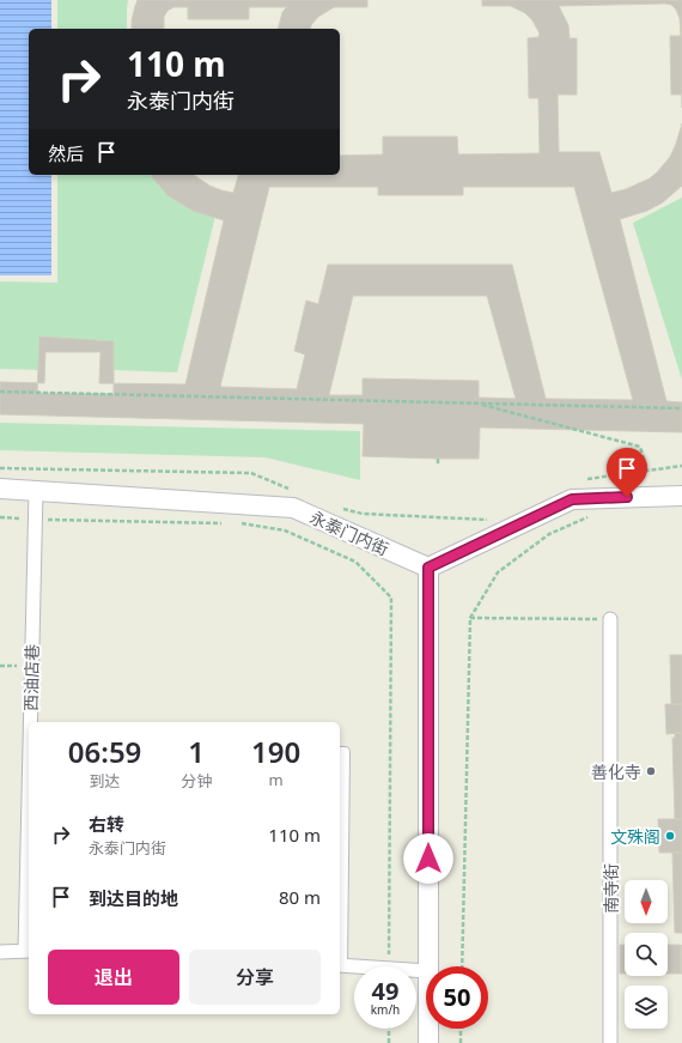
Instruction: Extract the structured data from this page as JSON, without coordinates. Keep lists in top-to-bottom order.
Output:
{
  "streets": {
    "main road": ["永泰门内街"],
    "street": ["西油店巷", "南寺街"]
  },
  "crossings": [
    ["永泰门内街", "西油店巷"]
  ],
  "places": ["善化寺", "文殊阁"],
  "north": "bottom",
  "page": {
    "turn": ["110 m", "永泰门内街"],
    "then": "然后",
    "eta": [
      "06:59",
      "到达",
      "1",
      "分钟",
      "190",
      "m"
    ],
    "list": [
      {
        "name": "右转",
        "note": "永泰门内街",
        "value": "110 m"
      },
      {
        "name": "到达目的地",
        "value": "80 m"
      }
    ],
    "buttons": ["退出", "分享"],
    "speed": "49 km/h",
    "limit": "50"
  }
}
